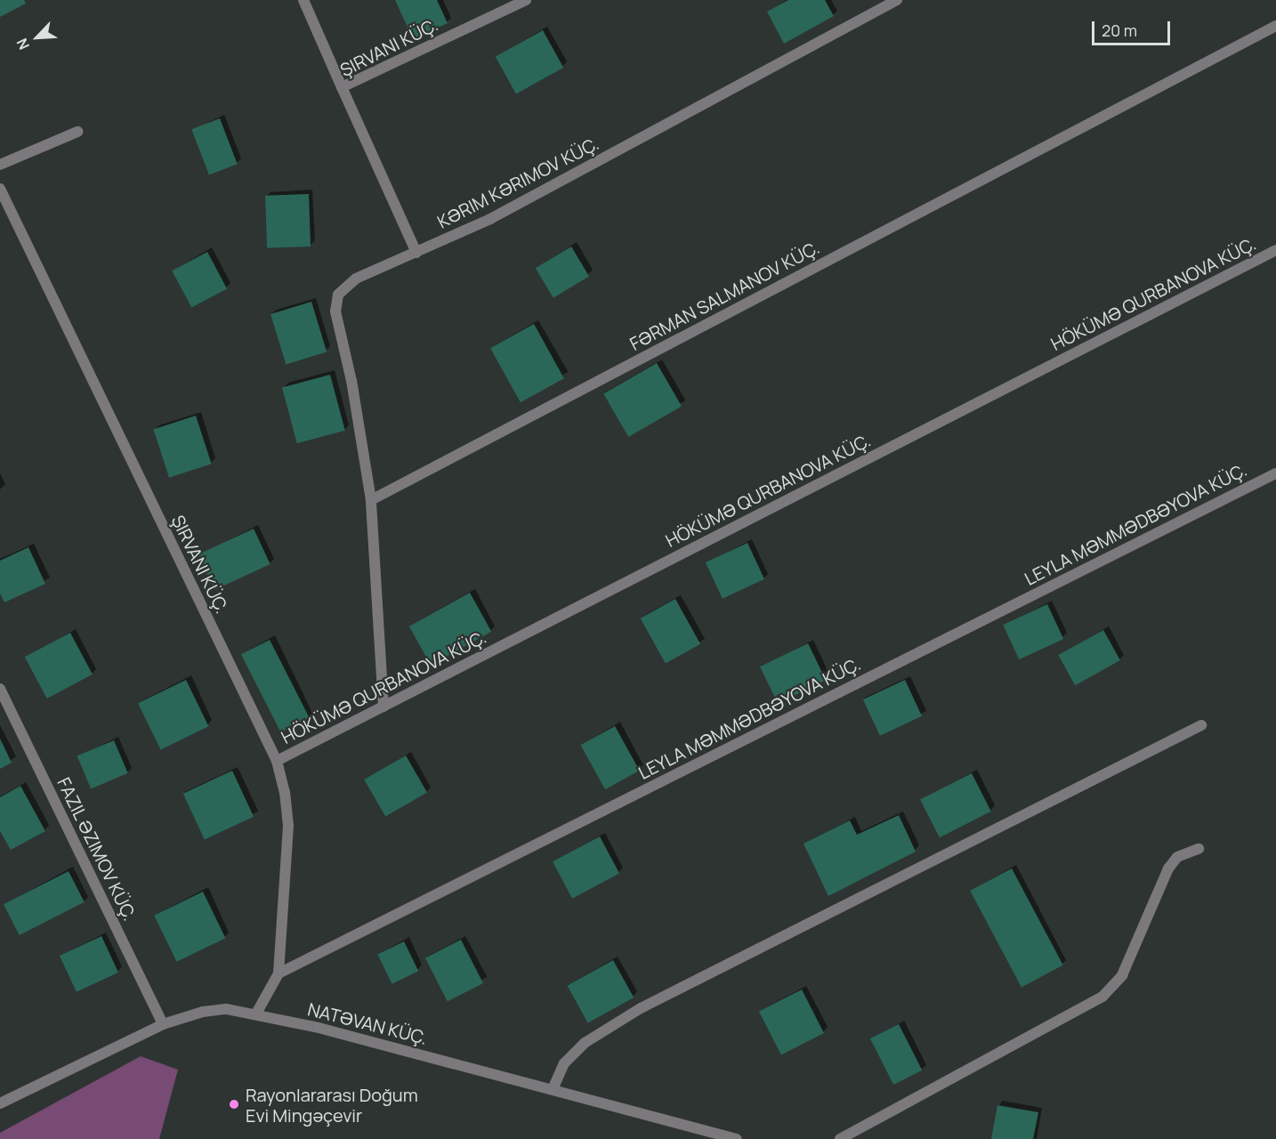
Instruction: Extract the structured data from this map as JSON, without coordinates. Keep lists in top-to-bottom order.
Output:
{
  "streets": {
    "street": [
      "ŞIRVANI KÜÇ.",
      "KƏRIM KƏRIMOV KÜÇ.",
      "HÖKÜMƏ QURBANOVA KÜÇ.",
      "FƏRMAN SALMANOV KÜÇ.",
      "LEYLA MƏMMƏDBƏYOVA KÜÇ.",
      "FAZIL ƏZIMOV KÜÇ.",
      "NATƏVAN KÜÇ."
    ]
  },
  "crossings": [
    ["ŞIRVANI KÜÇ.", "KƏRIM KƏRIMOV KÜÇ."],
    ["ŞIRVANI KÜÇ.", "HÖKÜMƏ QURBANOVA KÜÇ."],
    ["ŞIRVANI KÜÇ.", "LEYLA MƏMMƏDBƏYOVA KÜÇ."],
    ["KƏRIM KƏRIMOV KÜÇ.", "FƏRMAN SALMANOV KÜÇ."],
    ["FAZIL ƏZIMOV KÜÇ.", "NATƏVAN KÜÇ."]
  ],
  "places": ["Rayonlararası Doğum Evi Mingəçevir"],
  "scale_bar": "20 m",
  "north": "bottom left"
}
